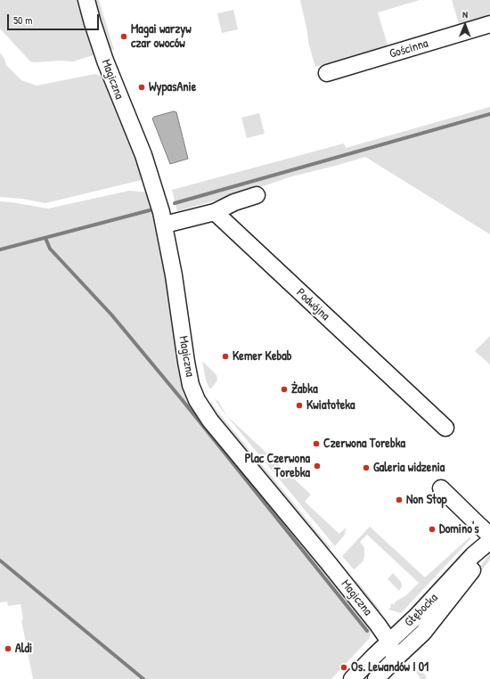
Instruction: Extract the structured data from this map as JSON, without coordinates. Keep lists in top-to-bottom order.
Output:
{
  "streets": {
    "street": [
      "Gościnna",
      "Magiczna",
      "Podwójna",
      "Głębocka"
    ]
  },
  "crossings": [
    ["Magiczna", "Głębocka"]
  ],
  "places": [
    "Magai warzyw czar owoców",
    "WypasAnie",
    "Kemer Kebab",
    "Żabka",
    "Kwiatoteka",
    "Czerwona Torebka",
    "Plac Czerwona Torebka",
    "Galeria widzenia",
    "Non Stop",
    "Domino's",
    "Aldi",
    "Os. Lewandów I 01"
  ],
  "scale_bar": "50 m",
  "north": "top"
}
